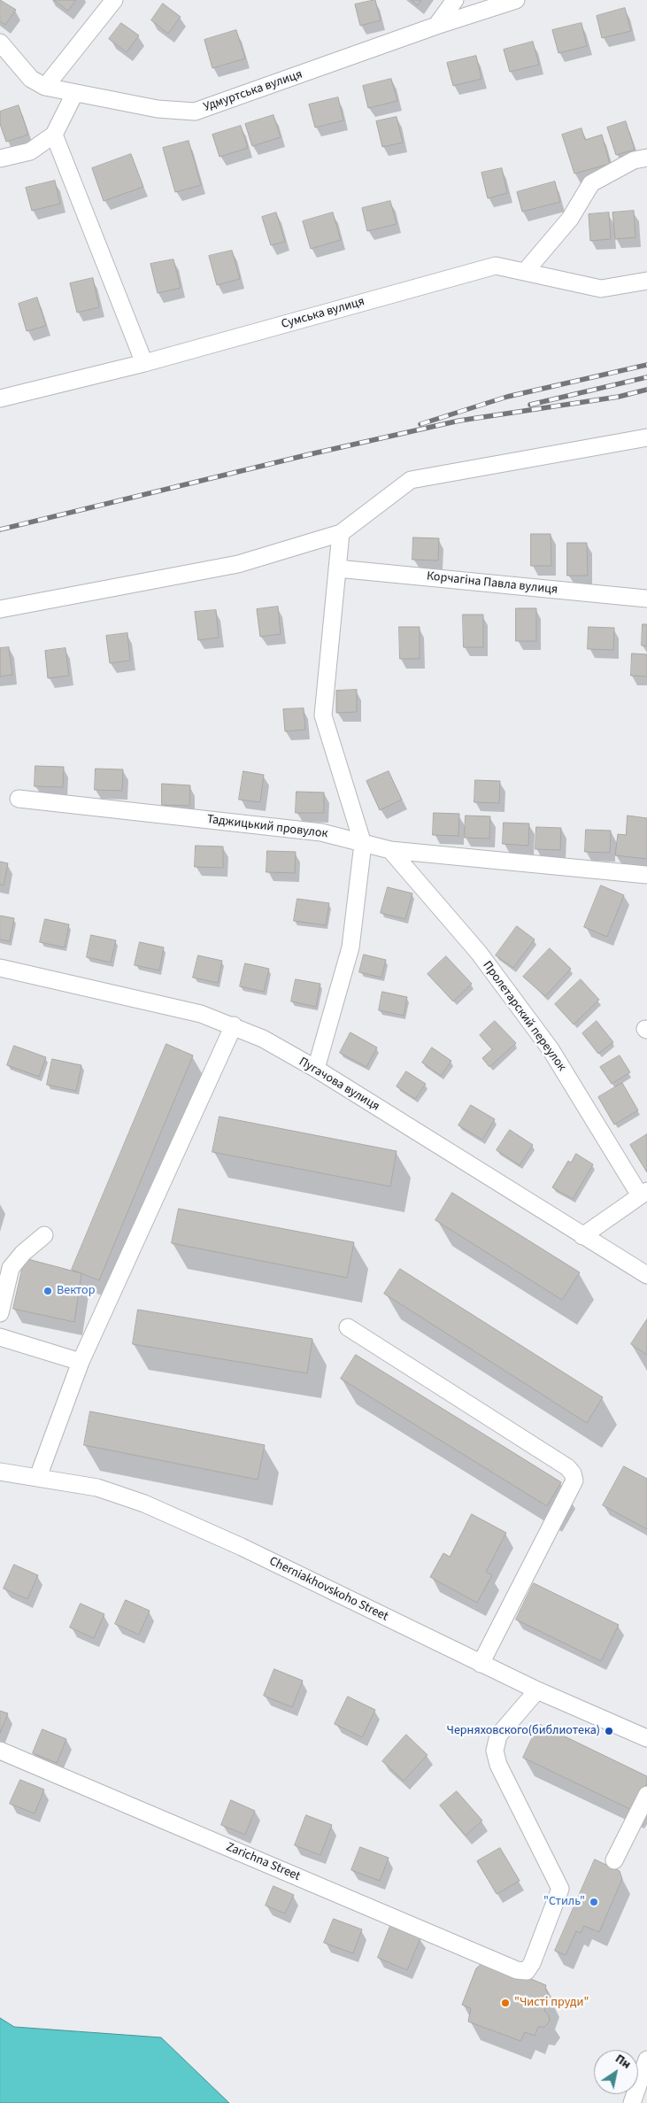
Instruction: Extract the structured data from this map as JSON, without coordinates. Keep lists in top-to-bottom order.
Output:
{
  "streets": {
    "street": [
      "Удмуртська вулиця",
      "Сумська вулиця",
      "Корчагіна Павла вулиця",
      "Таджицький провулок",
      "Пролетарский переулок",
      "Пугачова вулиця",
      "Cherniakhovskoho Street",
      "Zarichna Street"
    ]
  },
  "crossings": [
    ["Таджицький провулок", "Пролетарский переулок"],
    ["Cherniakhovskoho Street", "Zarichna Street"]
  ],
  "places": [
    "Вектор",
    "Черняховского(библиотека)",
    "\"Стиль\"",
    "\"Чисті пруди\""
  ],
  "north": "top right"
}
